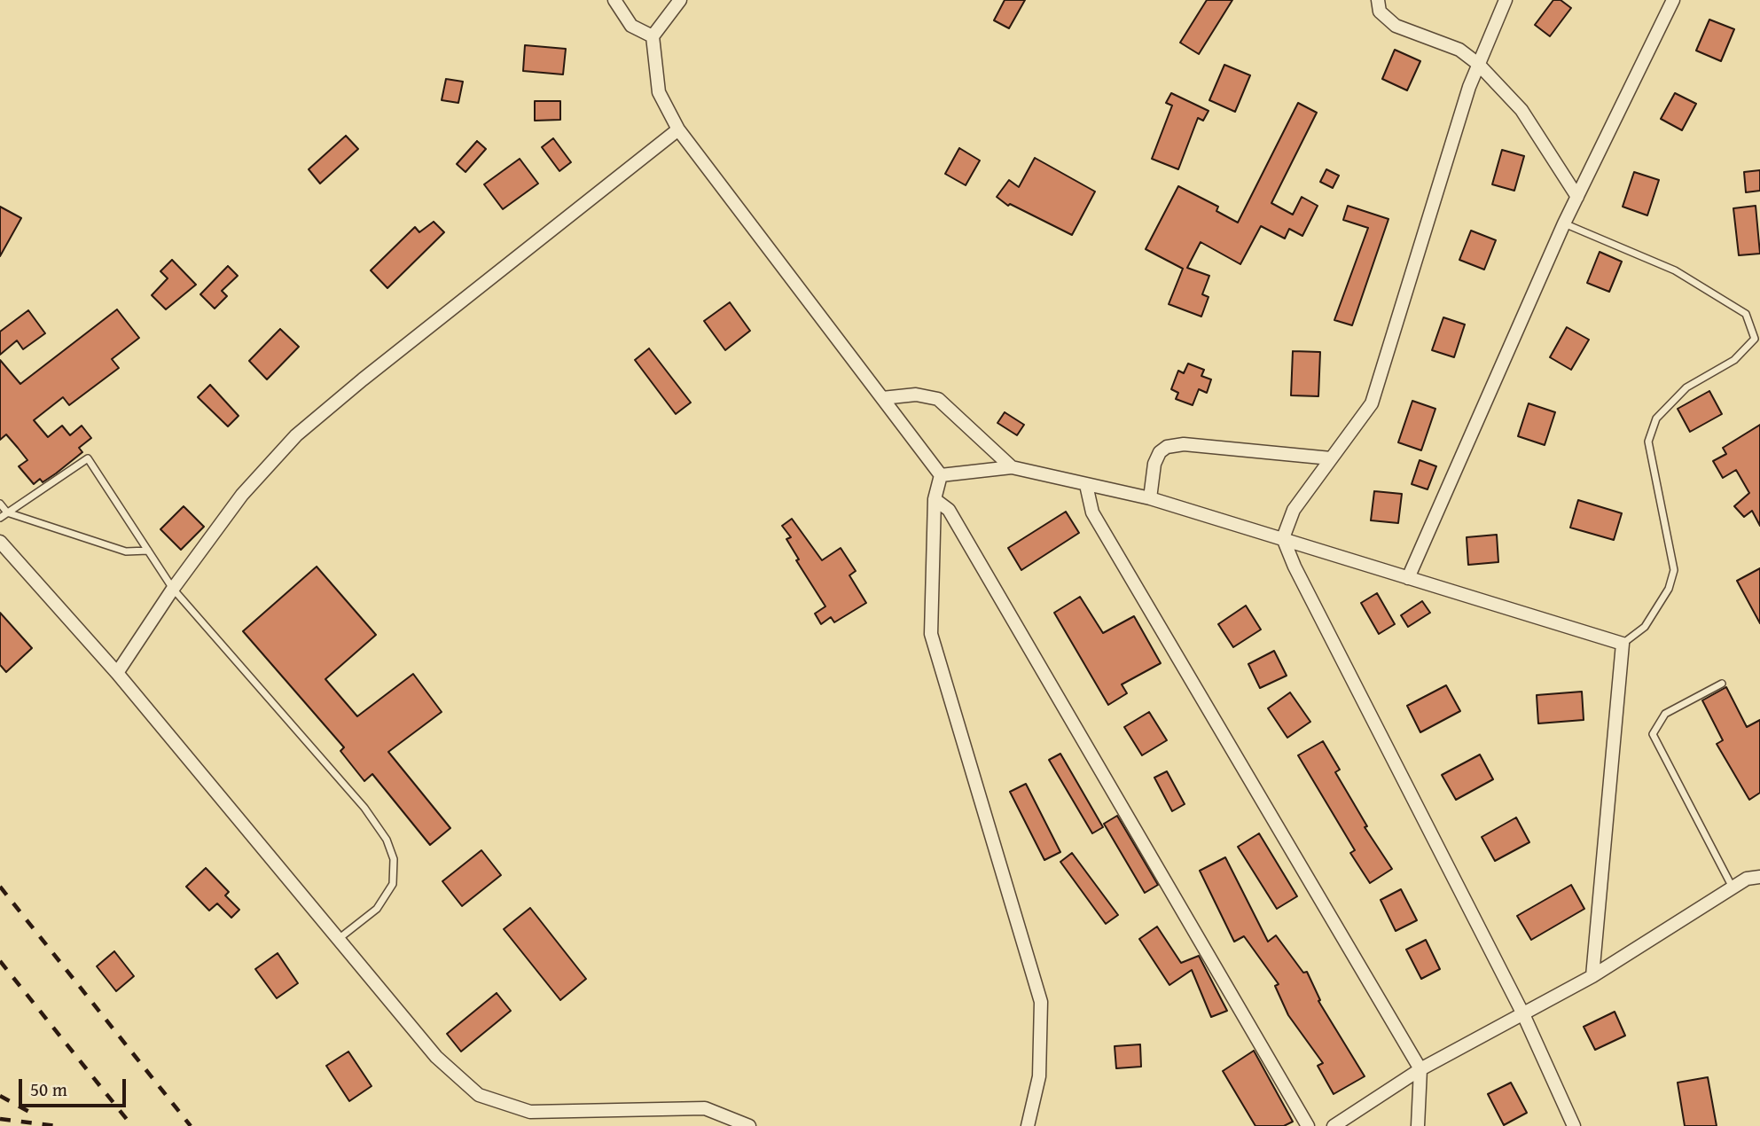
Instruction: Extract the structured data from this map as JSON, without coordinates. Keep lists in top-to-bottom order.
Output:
{
  "scale_bar": "50 m"
}
